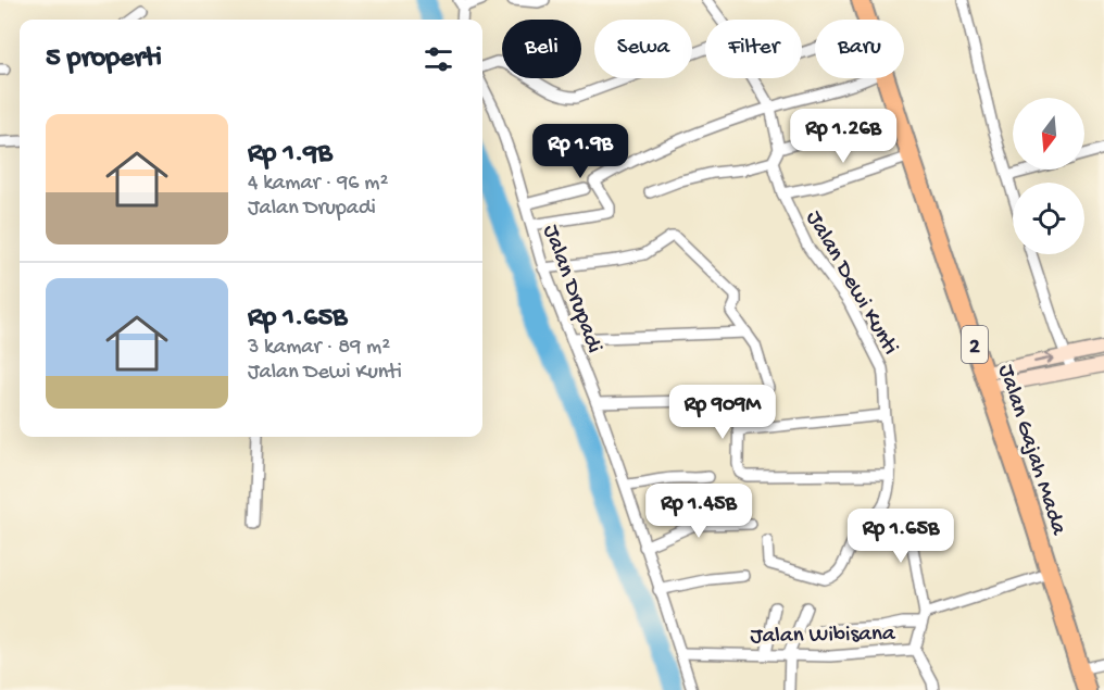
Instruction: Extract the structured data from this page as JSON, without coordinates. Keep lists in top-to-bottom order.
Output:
{
  "streets": {
    "highway": ["2", "Jalan Gajah Mada"],
    "street": ["Jalan Dewi Kunti", "Jalan Drupadi", "Jalan Wibisana"]
  },
  "crossings": [
    ["Jalan Drupadi", "Jalan Wibisana"],
    ["Jalan Gajah Mada", "Jalan Wibisana"]
  ],
  "north": "bottom",
  "page": {
    "chip": [
      "Beli",
      "Sewa",
      "Filter",
      "Baru"
    ],
    "heading": "5 properti",
    "list": [
      {
        "name": "Rp 1.9B",
        "note": "4 kamar · 96 m² · Jalan Drupadi"
      },
      {
        "name": "Rp 1.65B",
        "note": "3 kamar · 89 m² · Jalan Dewi Kunti"
      }
    ],
    "price": [
      "Rp 1.26B",
      "Rp 1.9B",
      "Rp 909M",
      "Rp 1.45B",
      "Rp 1.65B"
    ]
  }
}
